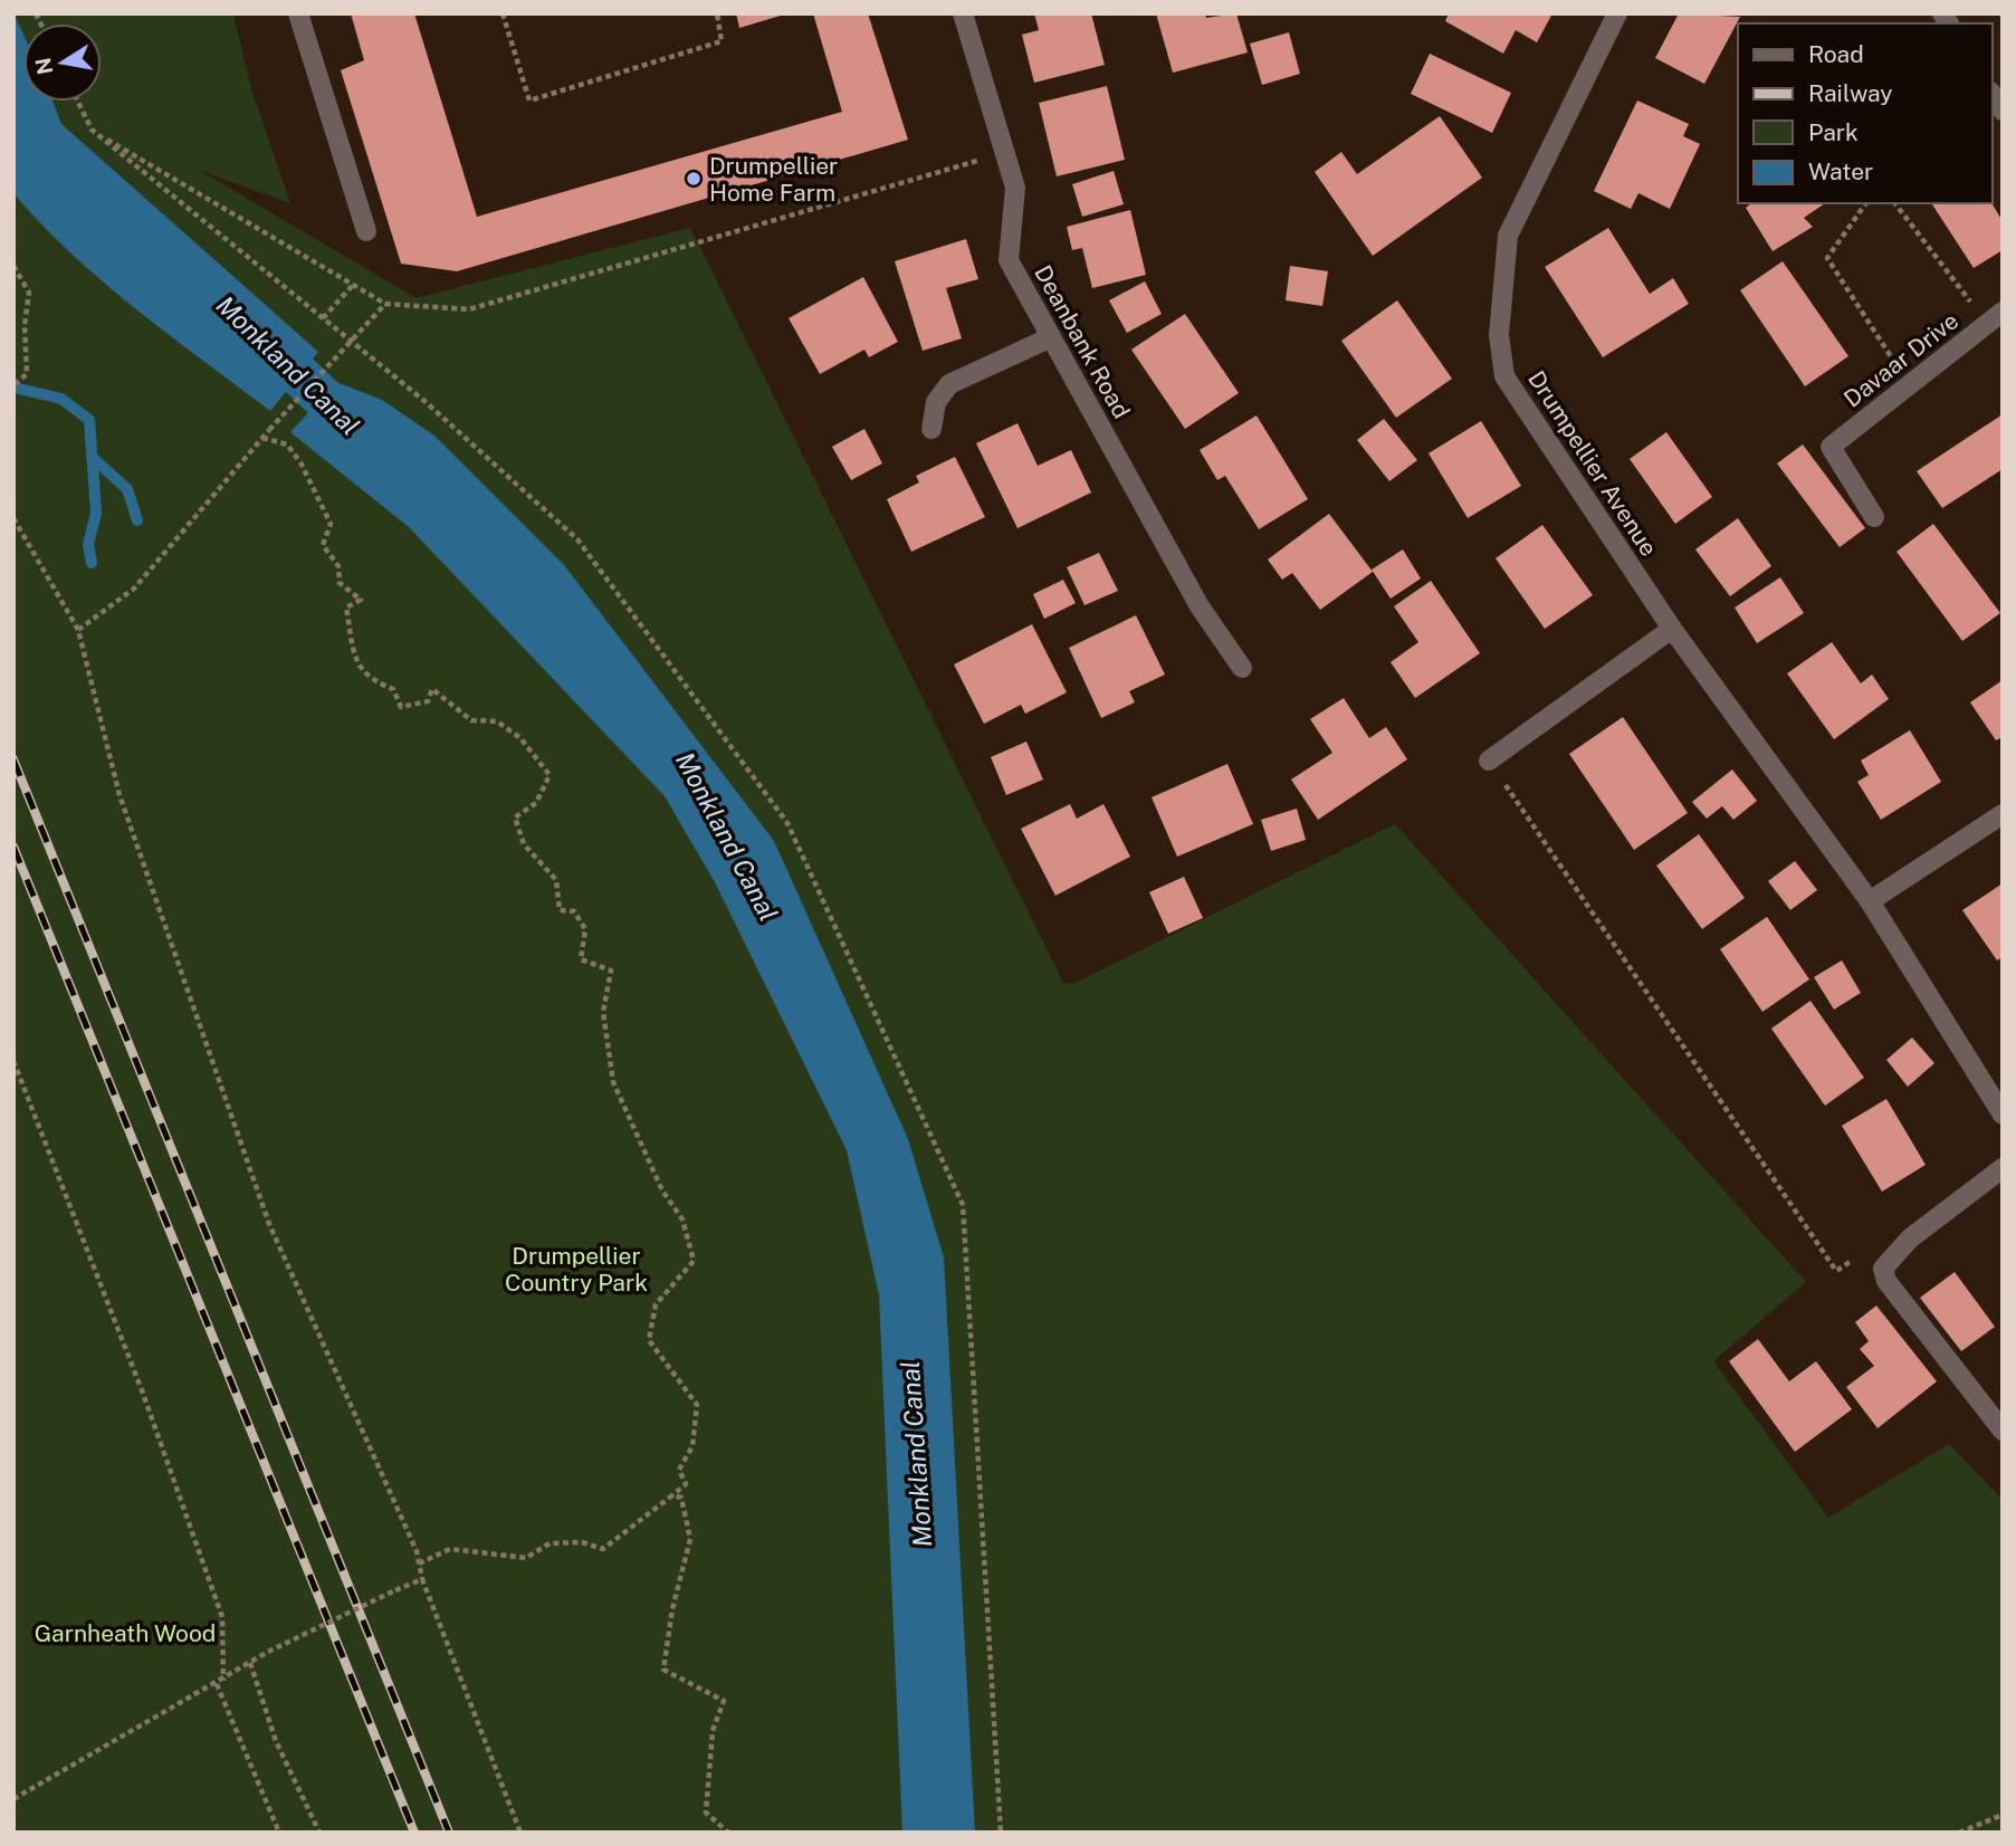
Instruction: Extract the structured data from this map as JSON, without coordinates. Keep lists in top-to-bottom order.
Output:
{
  "streets": {
    "street": ["Deanbank Road", "Davaar Drive", "Drumpellier Avenue"]
  },
  "water": ["Monkland Canal"],
  "parks": ["Drumpellier Country Park", "Garnheath Wood"],
  "places": ["Drumpellier Home Farm"],
  "legend": [
    "Road",
    "Railway",
    "Park",
    "Water"
  ],
  "north": "left"
}
